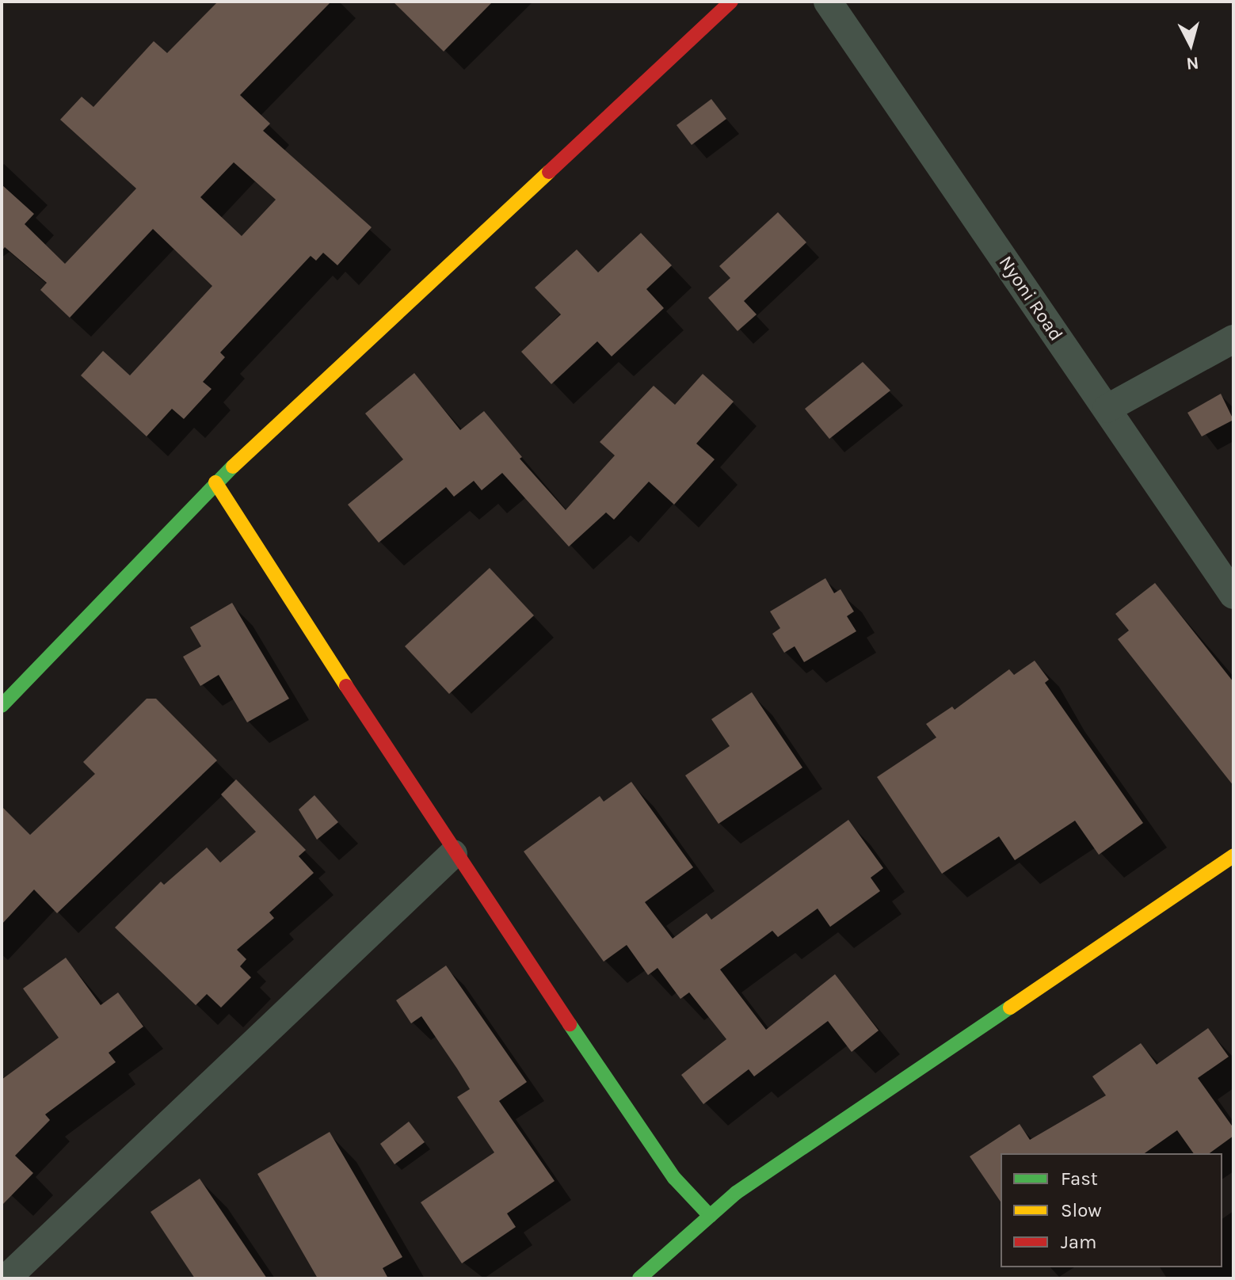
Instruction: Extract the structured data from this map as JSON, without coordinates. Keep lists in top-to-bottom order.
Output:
{
  "streets": {
    "street": ["Nyoni Road"]
  },
  "legend": ["Fast", "Slow", "Jam"],
  "north": "bottom"
}
